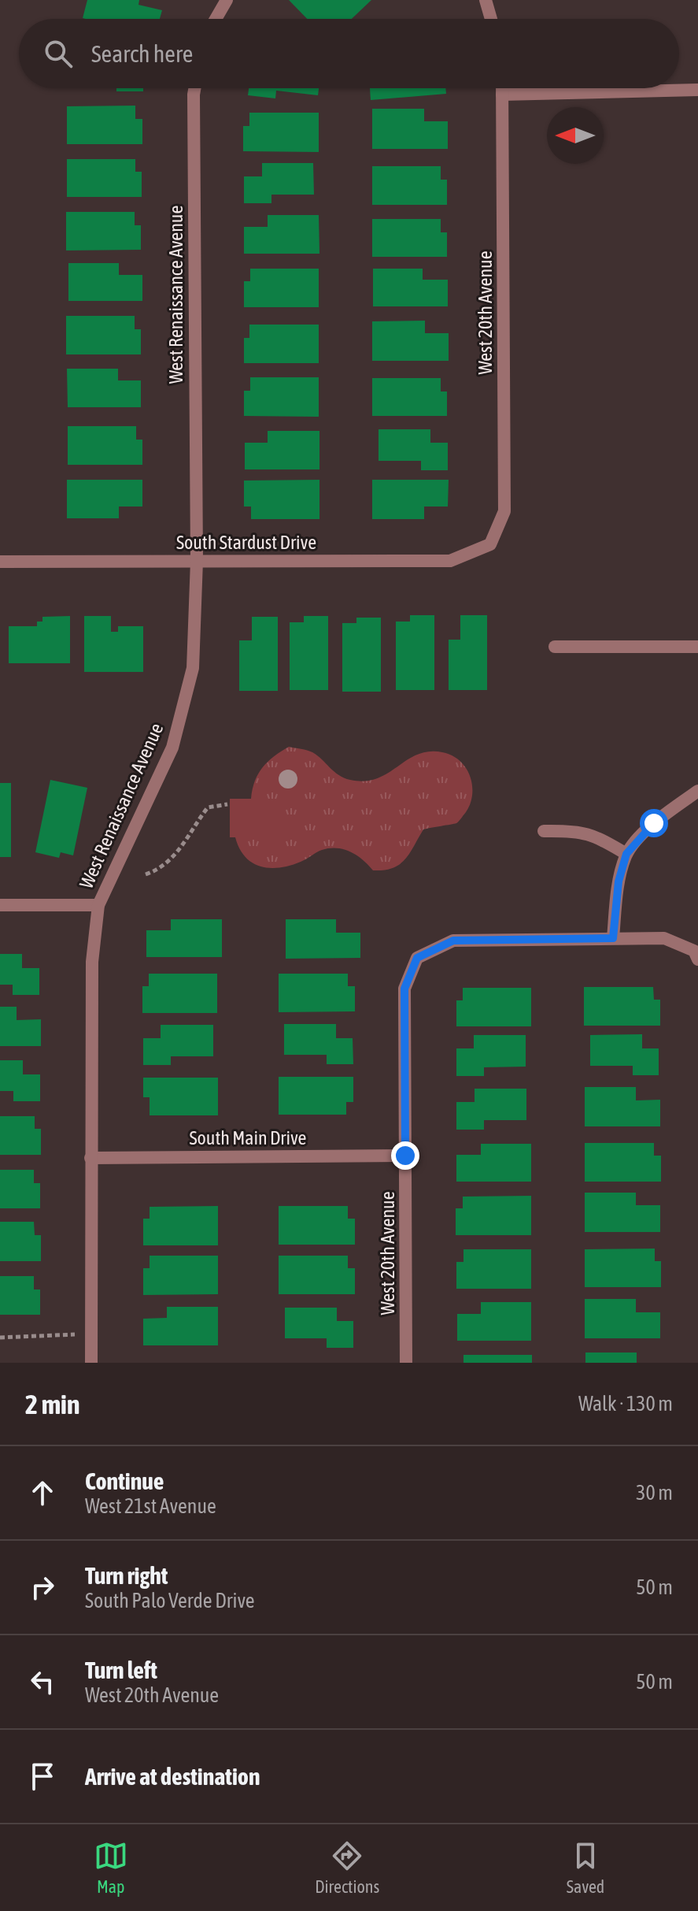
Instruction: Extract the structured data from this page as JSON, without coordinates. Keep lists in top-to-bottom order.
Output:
{
  "streets": {
    "street": [
      "West Renaissance Avenue",
      "West 20th Avenue",
      "South Stardust Drive",
      "South Main Drive"
    ]
  },
  "crossings": [
    ["West Renaissance Avenue", "South Stardust Drive"],
    ["West Renaissance Avenue", "South Main Drive"],
    ["West 20th Avenue", "South Stardust Drive"],
    ["West 20th Avenue", "South Main Drive"]
  ],
  "north": "left",
  "page": {
    "search": "Search here",
    "heading": ["2 min", "Walk · 130 m"],
    "list": [
      ["Continue", "West 21st Avenue", "30 m"],
      ["Turn right", "South Palo Verde Drive", "50 m"],
      ["Turn left", "West 20th Avenue", "50 m"],
      "Arrive at destination"
    ],
    "nav": ["Map", "Directions", "Saved"]
  }
}
